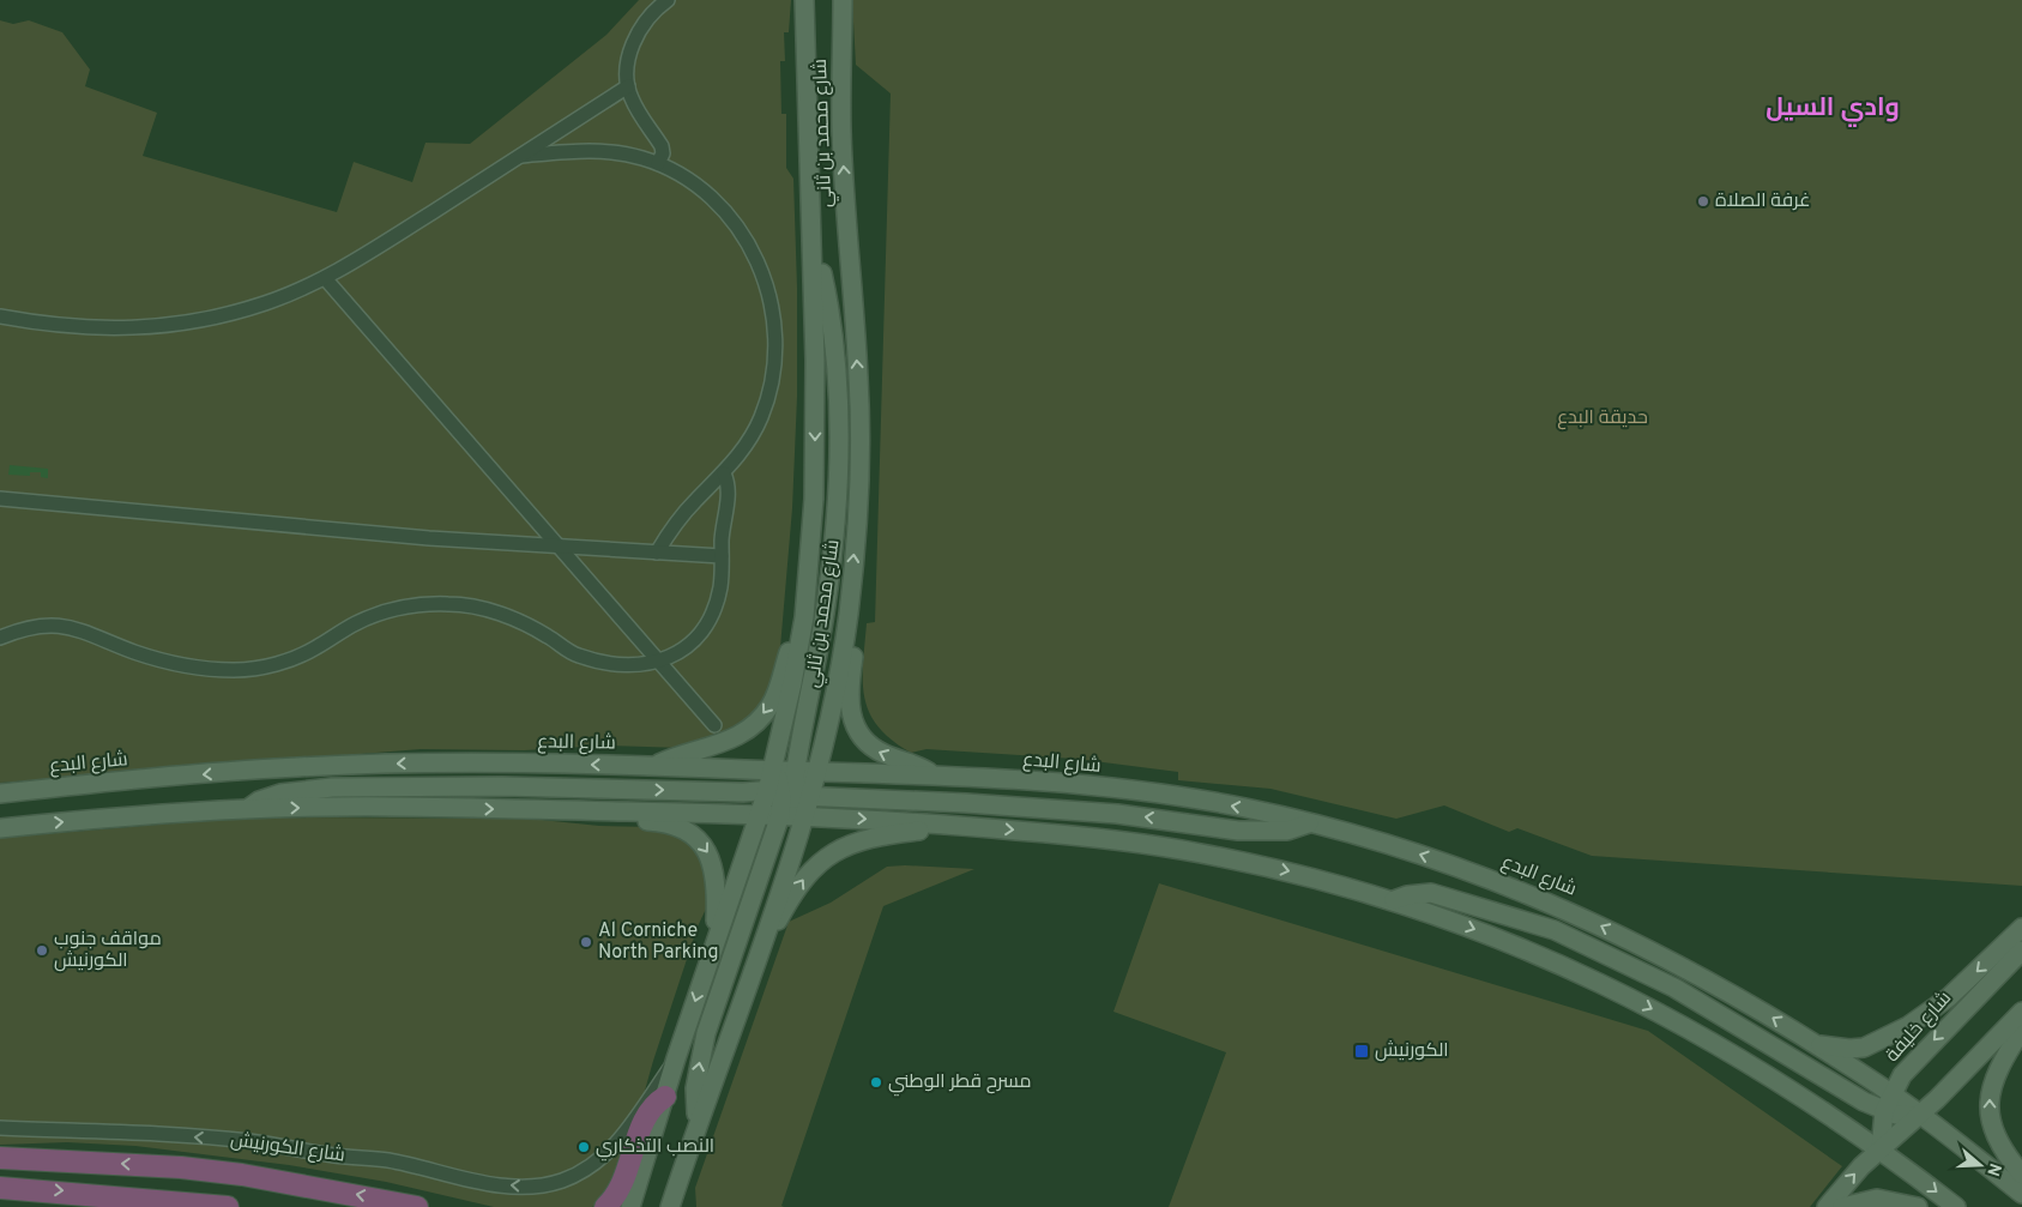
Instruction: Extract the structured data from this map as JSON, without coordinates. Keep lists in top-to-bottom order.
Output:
{
  "streets": {
    "highway": ["شارع الكورنيش"],
    "main road": ["شارع محمد بن ثاني", "شارع البدع", "شارع خليفة"]
  },
  "crossings": [
    ["شارع محمد بن ثاني", "شارع البدع"],
    ["شارع البدع", "شارع خليفة"]
  ],
  "one_way": ["شارع الكورنيش"],
  "districts": ["وادي السيل"],
  "parks": ["حديقة البدع"],
  "places": {
    "other": [
      "غرفة الصلاة",
      "Al Corniche North Parking",
      "مواقف جنوب الكورنيش",
      "مسرح قطر الوطني",
      "النصب التذكاري"
    ],
    "transit": ["الكورنيش"]
  },
  "north": "right"
}
